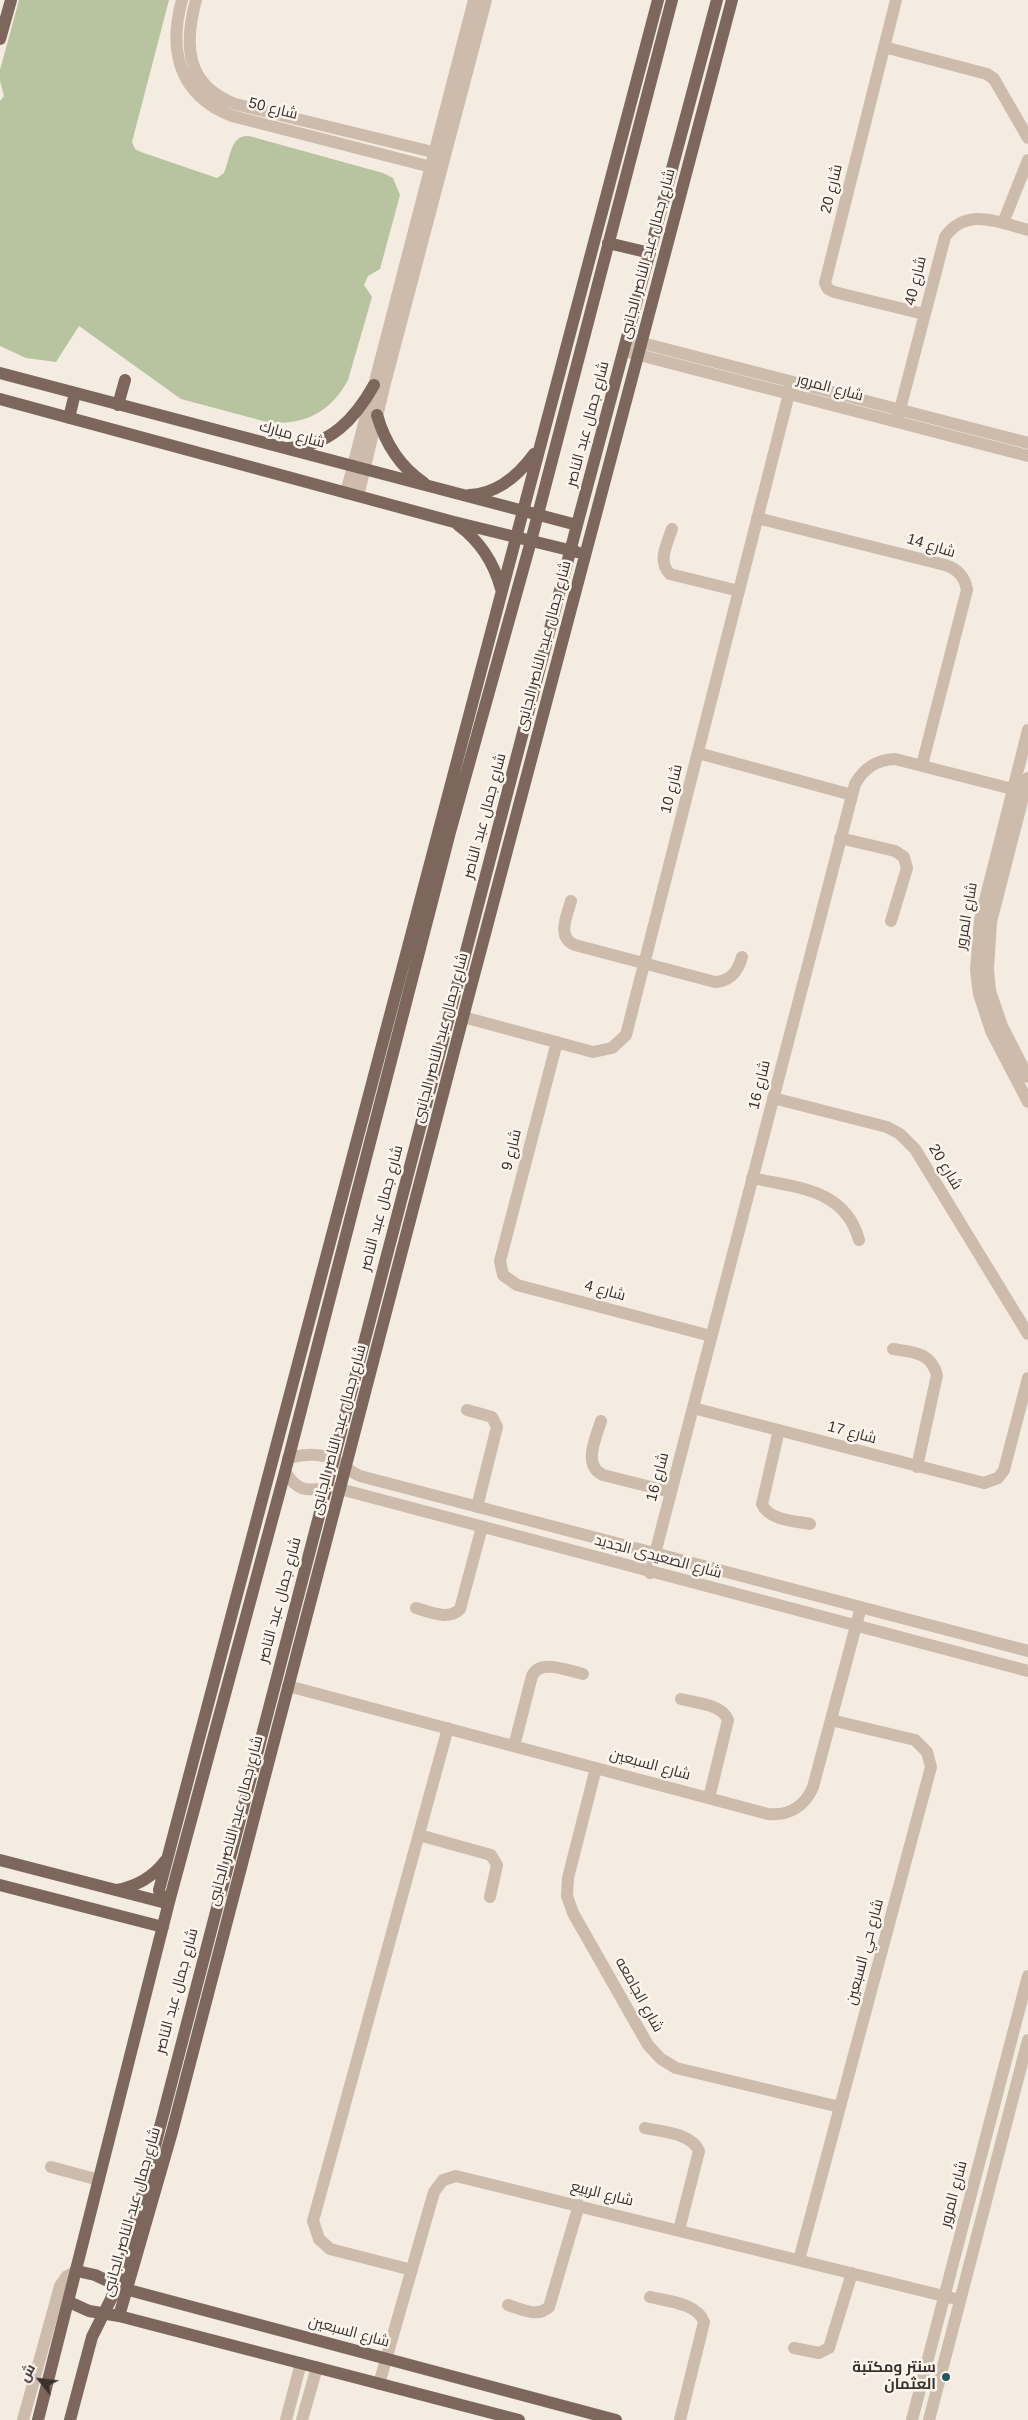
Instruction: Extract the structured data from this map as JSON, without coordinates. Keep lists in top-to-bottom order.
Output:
{
  "streets": {
    "main road": [
      "شارع جمال عبد الناصر الجانبى",
      "شارع جمال عبد الناصر",
      "شارع مبارك",
      "شارع السبعين"
    ],
    "street": [
      "شارع 50",
      "شارع 20",
      "شارع 40",
      "شارع المرور",
      "شارع 14",
      "شارع 10",
      "شارع 16",
      "شارع 9",
      "شارع 4",
      "شارع 17",
      "شارع الصعيدى الجديد",
      "شارع حي السبعين",
      "شارع الجامعه",
      "شارع الربيع"
    ]
  },
  "crossings": [
    ["شارع 20", "شارع 40"],
    ["شارع 20", "شارع 16"],
    ["شارع جمال عبد الناصر الجانبى", "شارع المرور"],
    ["شارع جمال عبد الناصر الجانبى", "شارع جمال عبد الناصر"],
    ["شارع جمال عبد الناصر الجانبى", "شارع 10"],
    ["شارع جمال عبد الناصر الجانبى", "شارع الصعيدى الجديد"],
    ["شارع جمال عبد الناصر الجانبى", "شارع السبعين"],
    ["شارع 40", "شارع المرور"],
    ["شارع المرور", "شارع جمال عبد الناصر"],
    ["شارع المرور", "شارع 10"],
    ["شارع المرور", "شارع 16"],
    ["شارع المرور", "شارع الربيع"],
    ["شارع جمال عبد الناصر", "شارع مبارك"],
    ["شارع جمال عبد الناصر", "شارع الصعيدى الجديد"],
    ["شارع جمال عبد الناصر", "شارع السبعين"],
    ["شارع 14", "شارع 10"],
    ["شارع 14", "شارع 16"],
    ["شارع 10", "شارع 9"],
    ["شارع 16", "شارع 4"],
    ["شارع 16", "شارع 17"],
    ["شارع 16", "شارع الصعيدى الجديد"],
    ["شارع 9", "شارع 4"],
    ["شارع الصعيدى الجديد", "شارع السبعين"],
    ["شارع السبعين", "شارع حي السبعين"],
    ["شارع السبعين", "شارع الجامعه"],
    ["شارع السبعين", "شارع الربيع"],
    ["شارع حي السبعين", "شارع الجامعه"],
    ["شارع حي السبعين", "شارع الربيع"]
  ],
  "places": ["سنتر ومكتبة العثمان"],
  "north": "top left"
}
